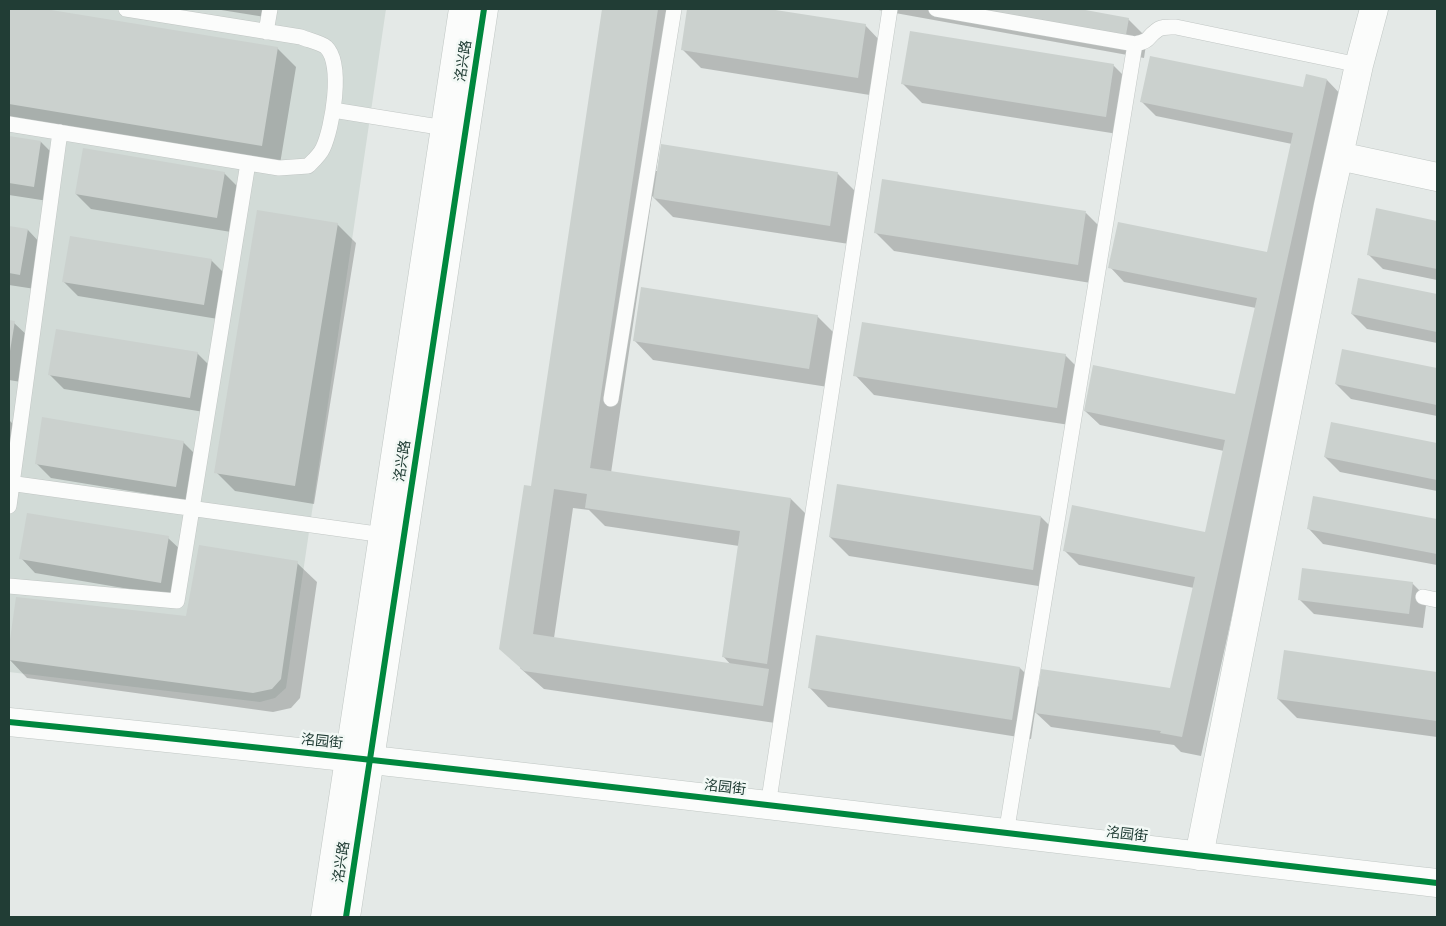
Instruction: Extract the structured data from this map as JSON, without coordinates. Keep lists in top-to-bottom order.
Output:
{
  "streets": {
    "street": ["洺兴路", "洺园街"]
  },
  "crossings": [
    ["洺兴路", "洺园街"]
  ]
}
